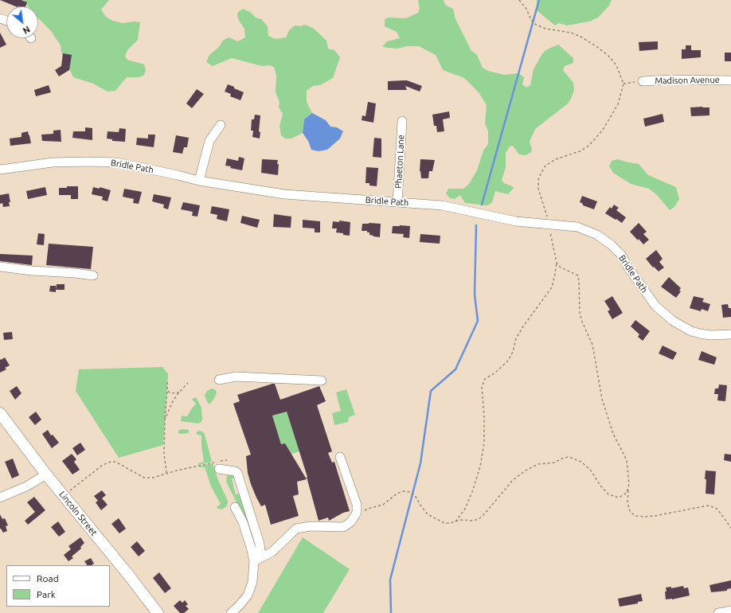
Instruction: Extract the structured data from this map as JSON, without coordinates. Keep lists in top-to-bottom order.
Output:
{
  "streets": {
    "main road": ["Lincoln Street"],
    "street": ["Madison Avenue", "Phaeton Lane", "Bridle Path"]
  },
  "crossings": [
    ["Phaeton Lane", "Bridle Path"]
  ],
  "legend": ["Road", "Park"],
  "north": "bottom right"
}
